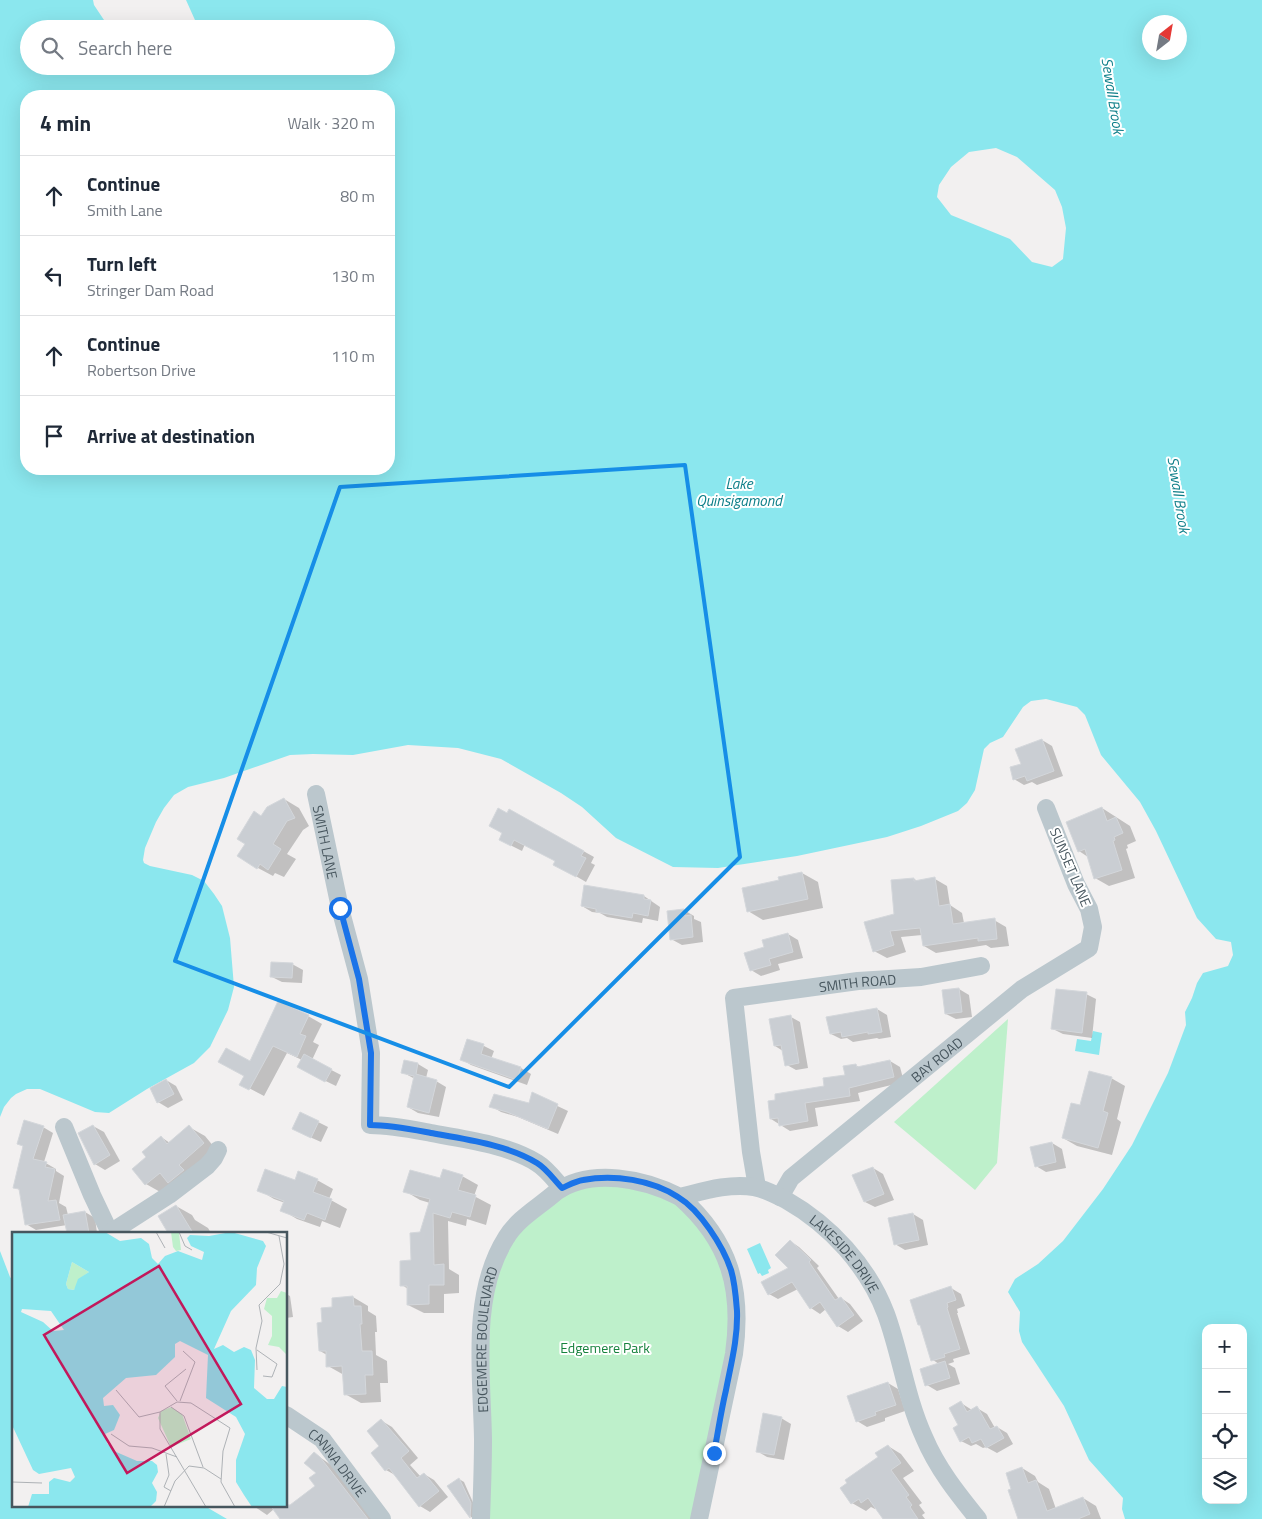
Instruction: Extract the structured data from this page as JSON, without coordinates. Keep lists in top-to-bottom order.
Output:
{
  "streets": {
    "street": [
      "SMITH LANE",
      "SUNSET LANE",
      "SMITH ROAD",
      "BAY ROAD",
      "LAKESIDE DRIVE",
      "EDGEMERE BOULEVARD",
      "CANNA DRIVE"
    ]
  },
  "crossings": [
    ["SMITH LANE", "EDGEMERE BOULEVARD"],
    ["SUNSET LANE", "BAY ROAD"],
    ["SMITH ROAD", "LAKESIDE DRIVE"],
    ["BAY ROAD", "LAKESIDE DRIVE"]
  ],
  "water": ["Sewall Brook", "Lake Quinsigamond"],
  "parks": ["Edgemere Park"],
  "north": "top right",
  "page": {
    "search": "Search here",
    "heading": ["4 min", "Walk · 320 m"],
    "list": [
      ["Continue", "Smith Lane", "80 m"],
      ["Turn left", "Stringer Dam Road", "130 m"],
      ["Continue", "Robertson Drive", "110 m"],
      "Arrive at destination"
    ],
    "map_buttons": ["+", "−"]
  }
}
